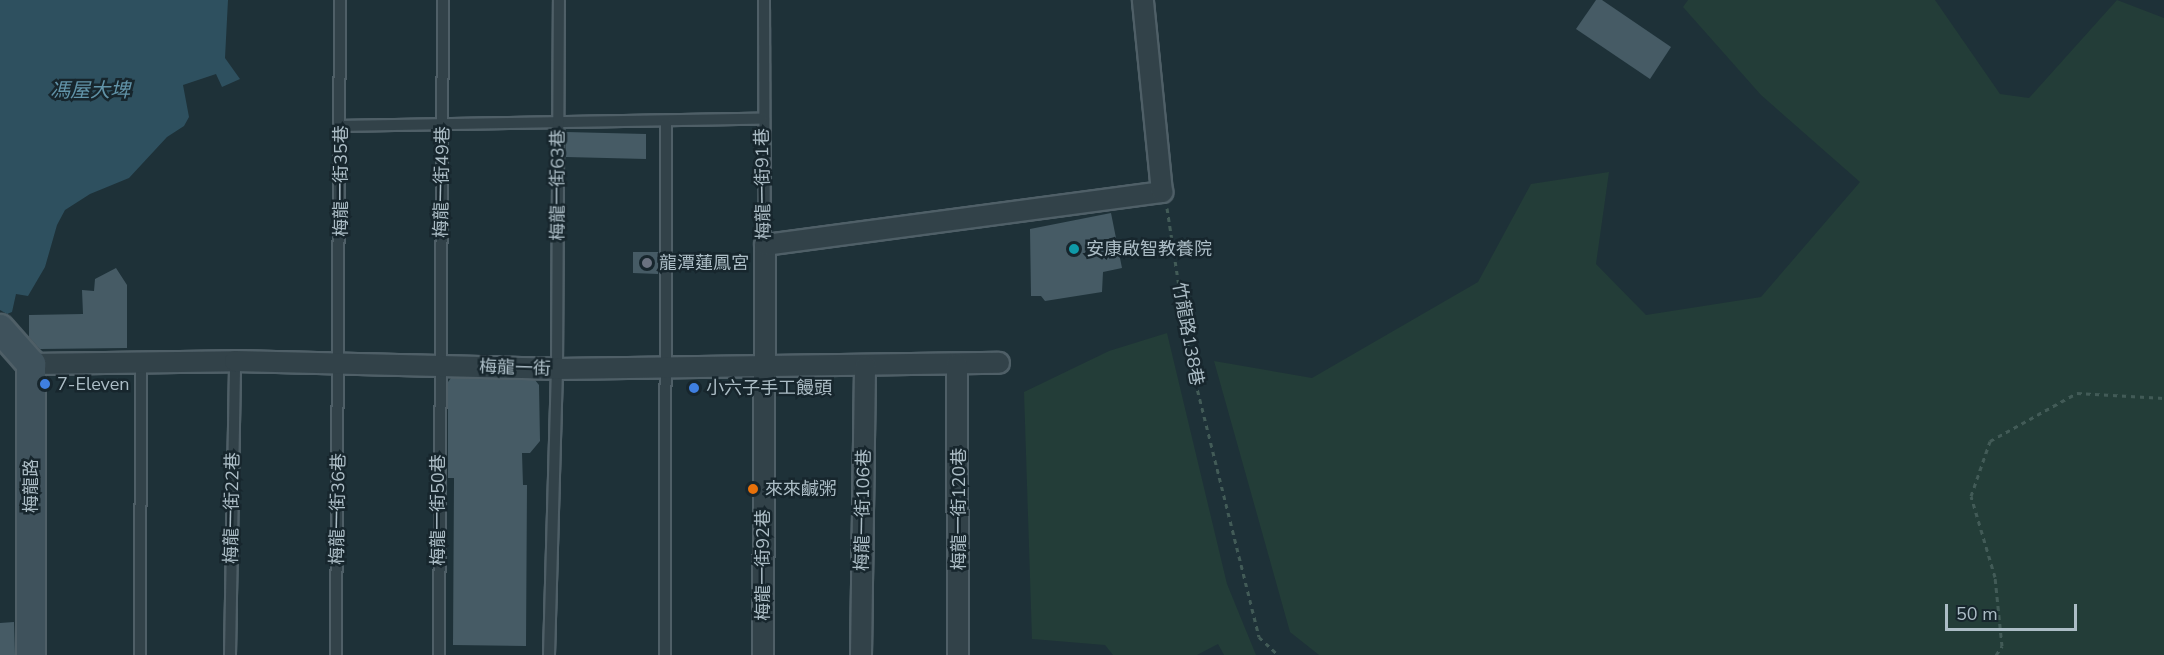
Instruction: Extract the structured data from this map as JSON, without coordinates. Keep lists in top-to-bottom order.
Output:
{
  "streets": {
    "street": [
      "梅龍一街91巷",
      "梅龍一街",
      "梅龍路",
      "梅龍一街120巷",
      "梅龍一街106巷",
      "梅龍一街92巷"
    ],
    "lane": [
      "梅龍一街35巷",
      "梅龍一街49巷",
      "梅龍一街63巷",
      "梅龍一街22巷",
      "梅龍一街36巷",
      "梅龍一街50巷"
    ],
    "path": ["竹龍路138巷"]
  },
  "crossings": [
    ["梅龍一街35巷", "梅龍一街"],
    ["梅龍一街35巷", "梅龍一街36巷"],
    ["梅龍一街49巷", "梅龍一街"],
    ["梅龍一街49巷", "梅龍一街50巷"],
    ["梅龍一街91巷", "梅龍一街"],
    ["梅龍一街91巷", "梅龍一街92巷"],
    ["梅龍一街63巷", "梅龍一街"],
    ["梅龍一街", "梅龍路"],
    ["梅龍一街", "梅龍一街22巷"],
    ["梅龍一街", "梅龍一街36巷"],
    ["梅龍一街", "梅龍一街120巷"],
    ["梅龍一街", "梅龍一街50巷"],
    ["梅龍一街", "梅龍一街106巷"],
    ["梅龍一街", "梅龍一街92巷"]
  ],
  "water": ["馮屋大埤"],
  "places": [
    "安康啟智教養院",
    "龍潭蓮鳳宮",
    "7-Eleven",
    "小六子手工饅頭",
    "來來鹹粥"
  ],
  "scale_bar": "50 m"
}
